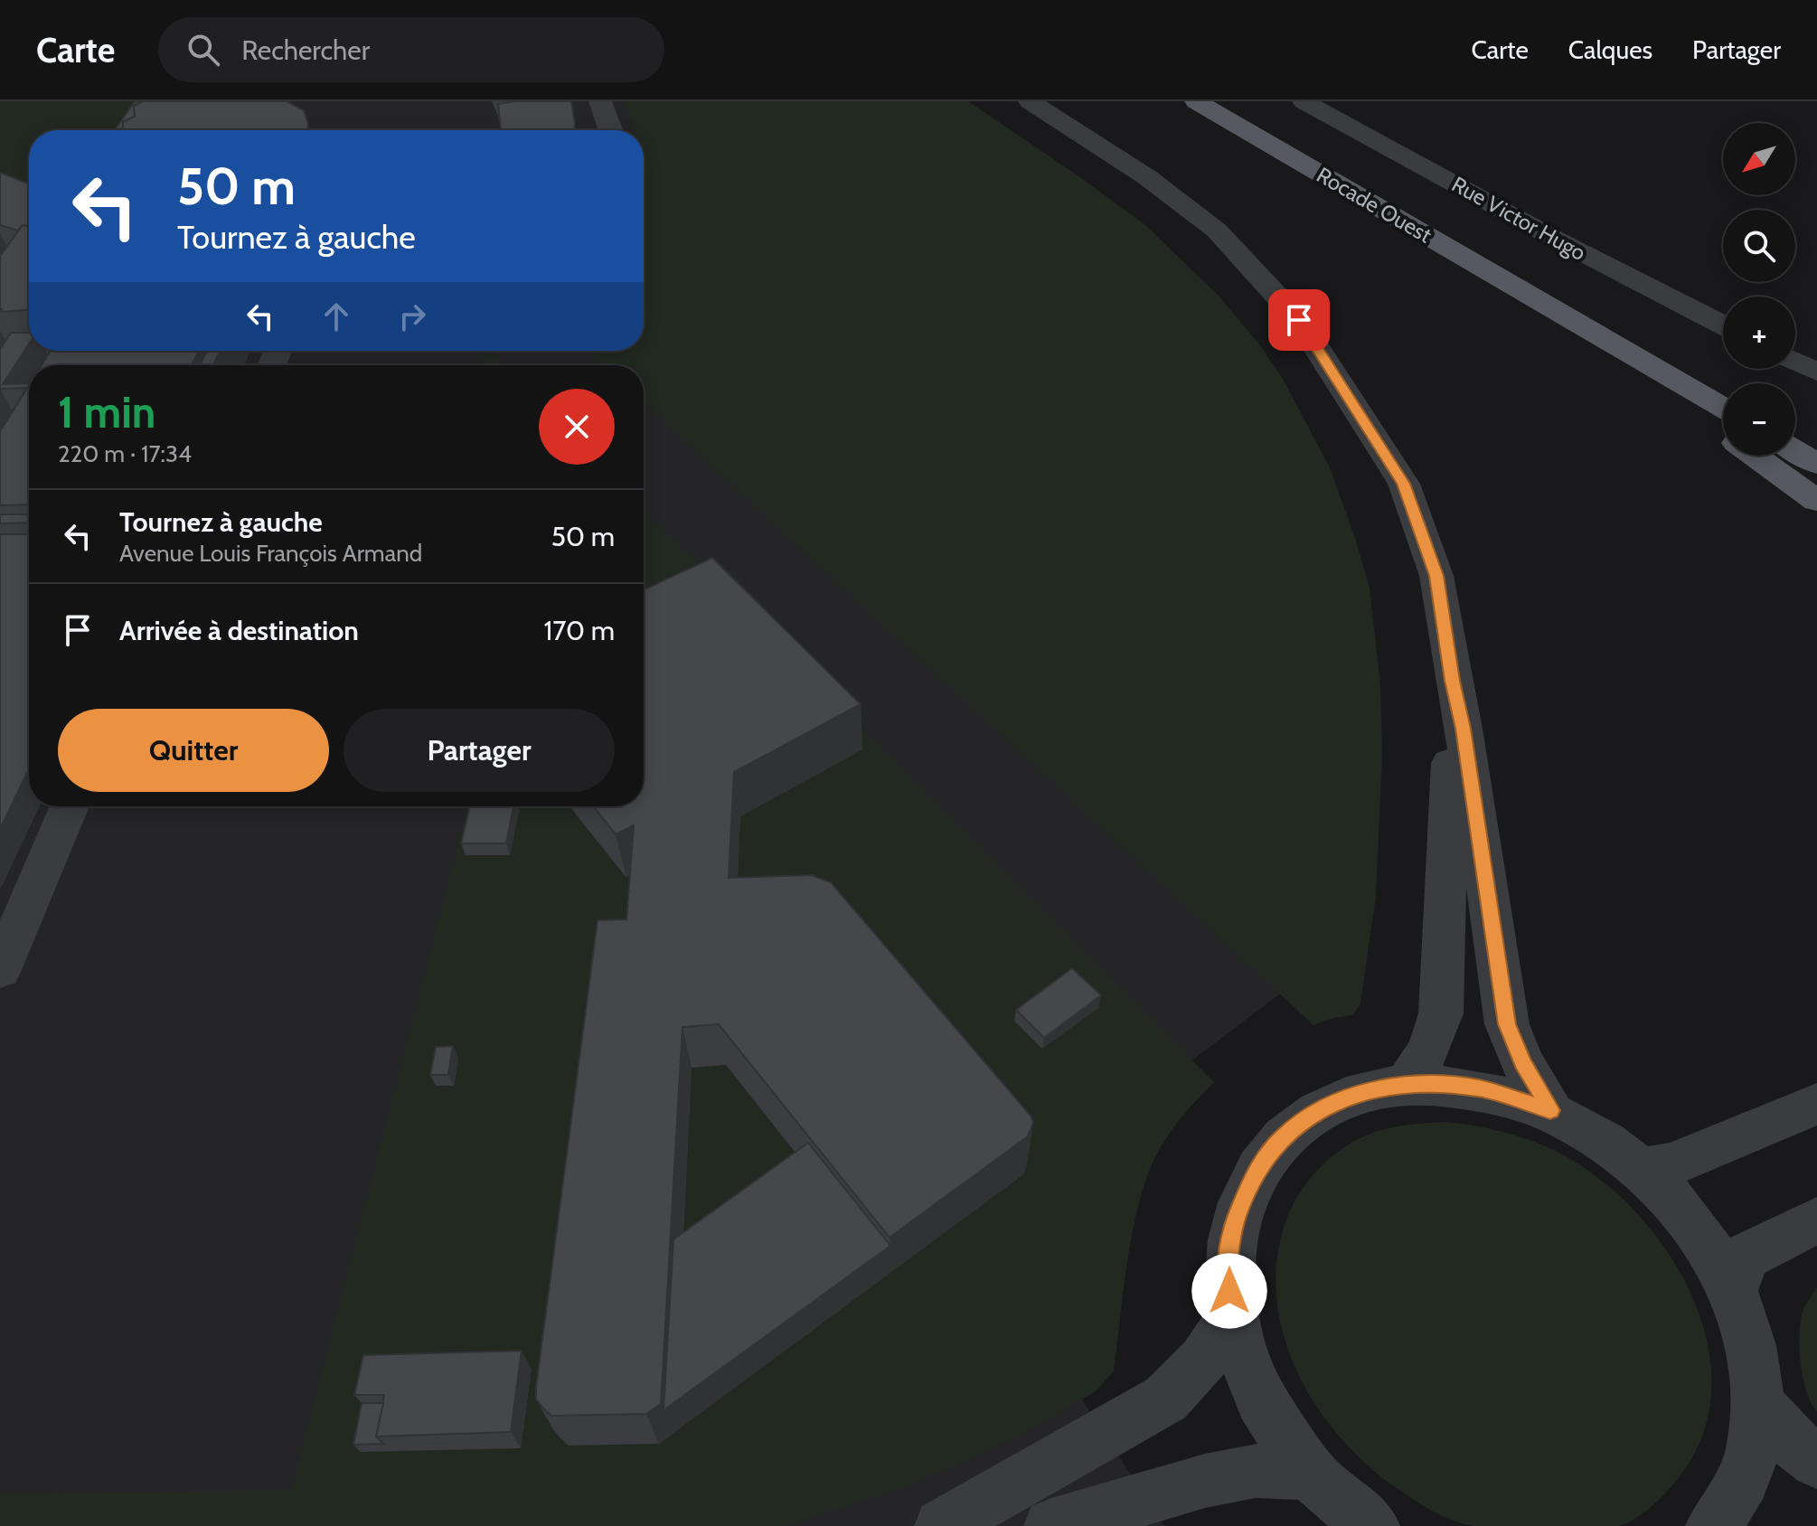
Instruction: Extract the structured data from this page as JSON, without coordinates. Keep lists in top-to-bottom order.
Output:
{
  "streets": {
    "main road": ["Rocade Ouest"],
    "street": ["Rue Victor Hugo"]
  },
  "north": "bottom left",
  "page": {
    "header": "Carte",
    "search": "Rechercher",
    "nav": ["Carte", "Calques", "Partager"],
    "map_buttons": ["+", "−"],
    "turn": ["50 m", "Tournez à gauche"],
    "heading": ["1 min", "220 m · 17:34"],
    "list": [
      {
        "name": "Tournez à gauche",
        "note": "Avenue Louis François Armand",
        "value": "50 m"
      },
      {
        "name": "Arrivée à destination",
        "value": "170 m"
      }
    ],
    "buttons": ["Quitter", "Partager"]
  }
}
